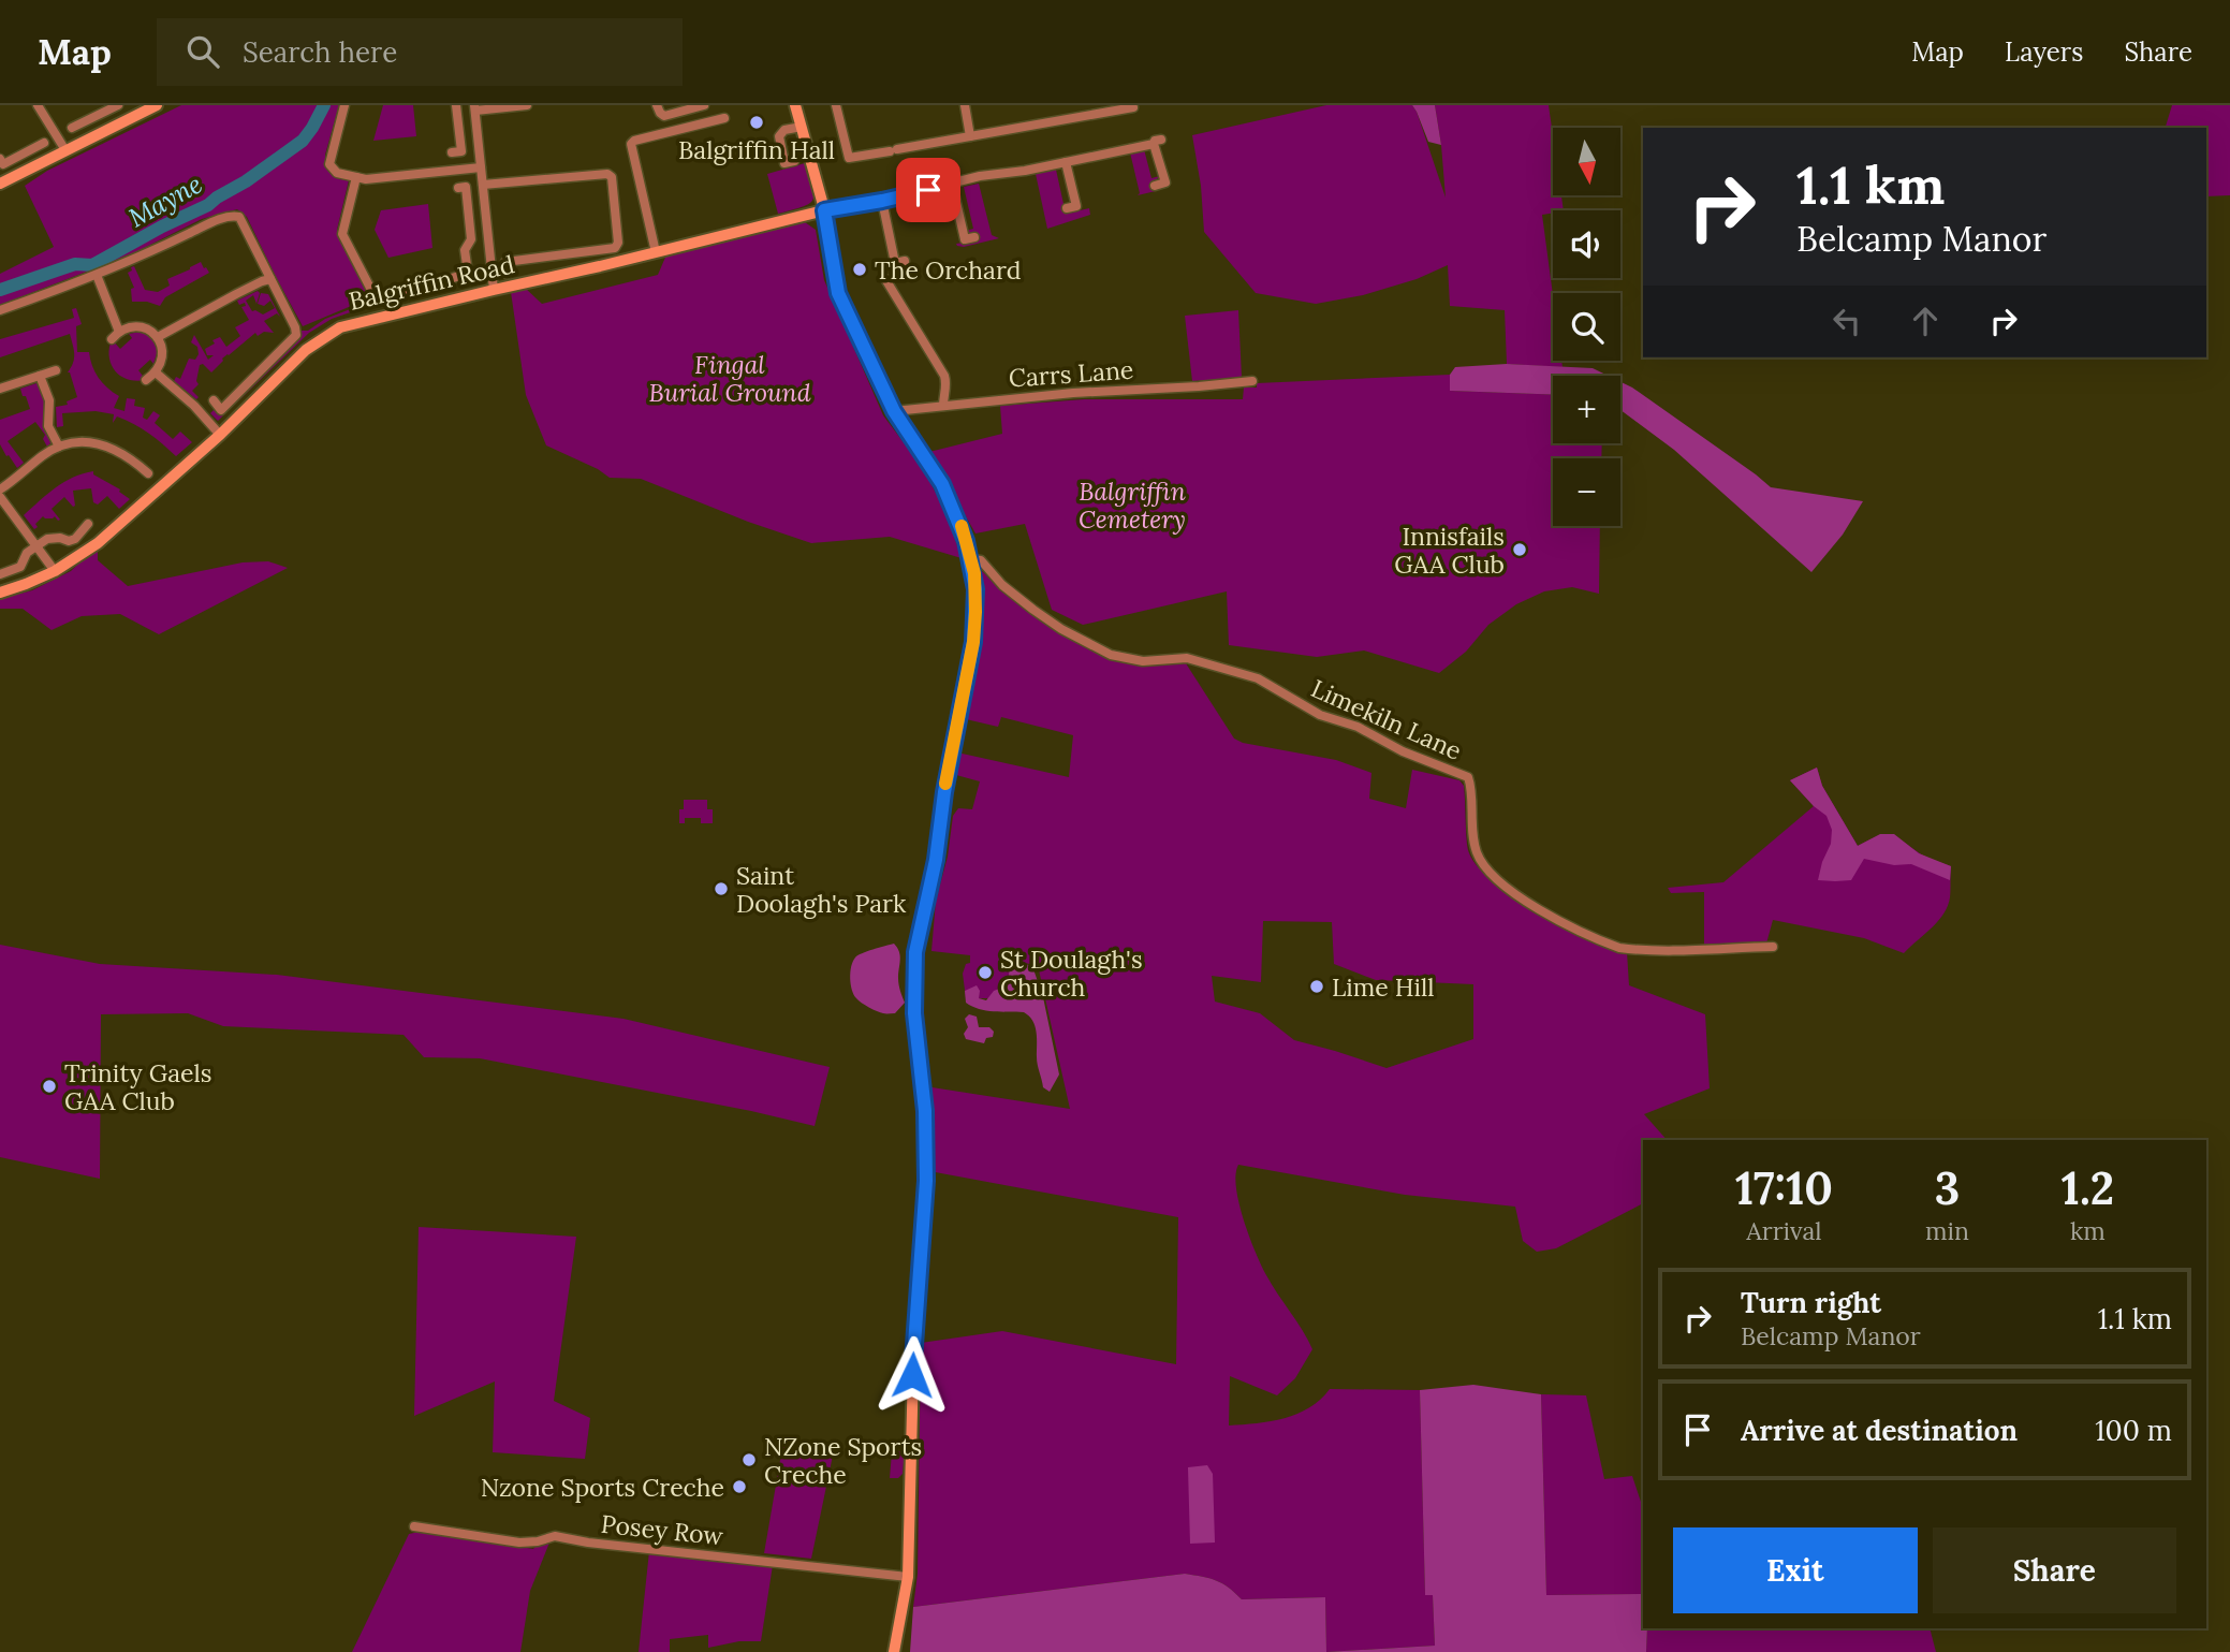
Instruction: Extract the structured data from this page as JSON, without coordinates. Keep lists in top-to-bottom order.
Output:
{
  "streets": {
    "main road": ["Balgriffin Road"],
    "street": ["Carrs Lane", "Limekiln Lane", "Posey Row"]
  },
  "water": ["Mayne"],
  "parks": ["Fingal Burial Ground", "Balgriffin Cemetery"],
  "places": [
    "Balgriffin Hall",
    "The Orchard",
    "Innisfails GAA Club",
    "Saint Doolagh's Park",
    "St Doulagh's Church",
    "Lime Hill",
    "Trinity Gaels GAA Club",
    "NZone Sports Creche",
    "Nzone Sports Creche"
  ],
  "north": "bottom",
  "page": {
    "header": "Map",
    "search": "Search here",
    "nav": ["Map", "Layers", "Share"],
    "map_buttons": ["+", "−"],
    "turn": ["1.1 km", "Belcamp Manor"],
    "eta": [
      "17:10",
      "Arrival",
      "3",
      "min",
      "1.2",
      "km"
    ],
    "list": [
      {
        "name": "Turn right",
        "note": "Belcamp Manor",
        "value": "1.1 km"
      },
      {
        "name": "Arrive at destination",
        "value": "100 m"
      }
    ],
    "buttons": ["Exit", "Share"]
  }
}
